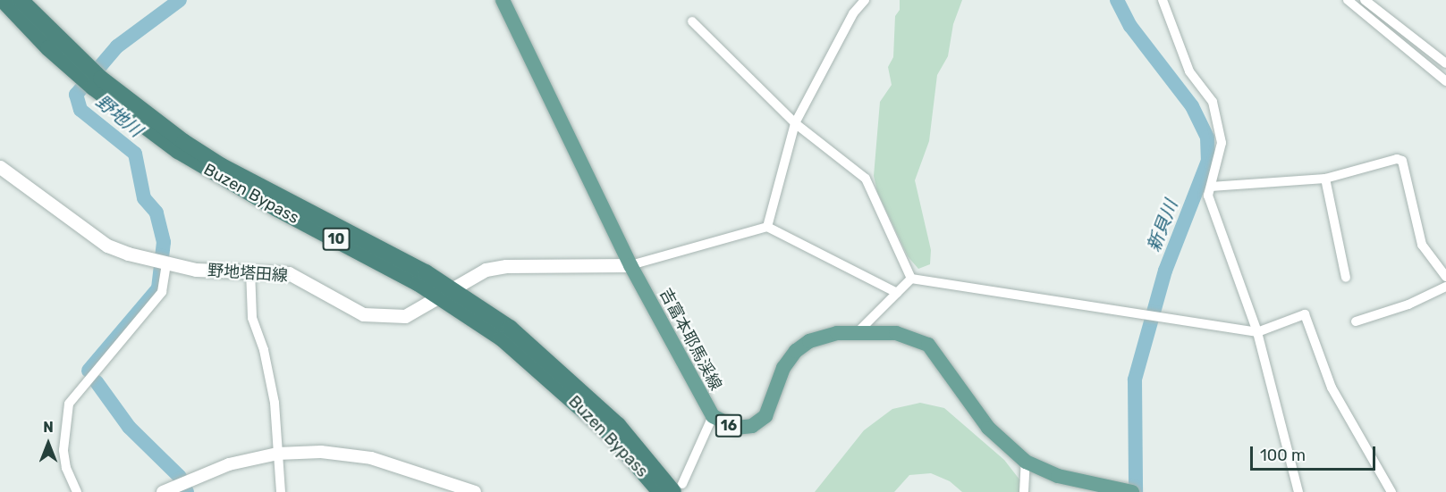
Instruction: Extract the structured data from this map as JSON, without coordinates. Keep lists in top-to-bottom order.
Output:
{
  "streets": {
    "highway": ["Buzen Bypass", "10"],
    "main road": ["野地塔田線", "吉富本耶馬渓線", "16"]
  },
  "crossings": [
    ["Buzen Bypass", "野地塔田線"],
    ["野地塔田線", "吉富本耶馬渓線"]
  ],
  "water": ["野地川", "新貝川"],
  "scale_bar": "100 m",
  "north": "top"
}
